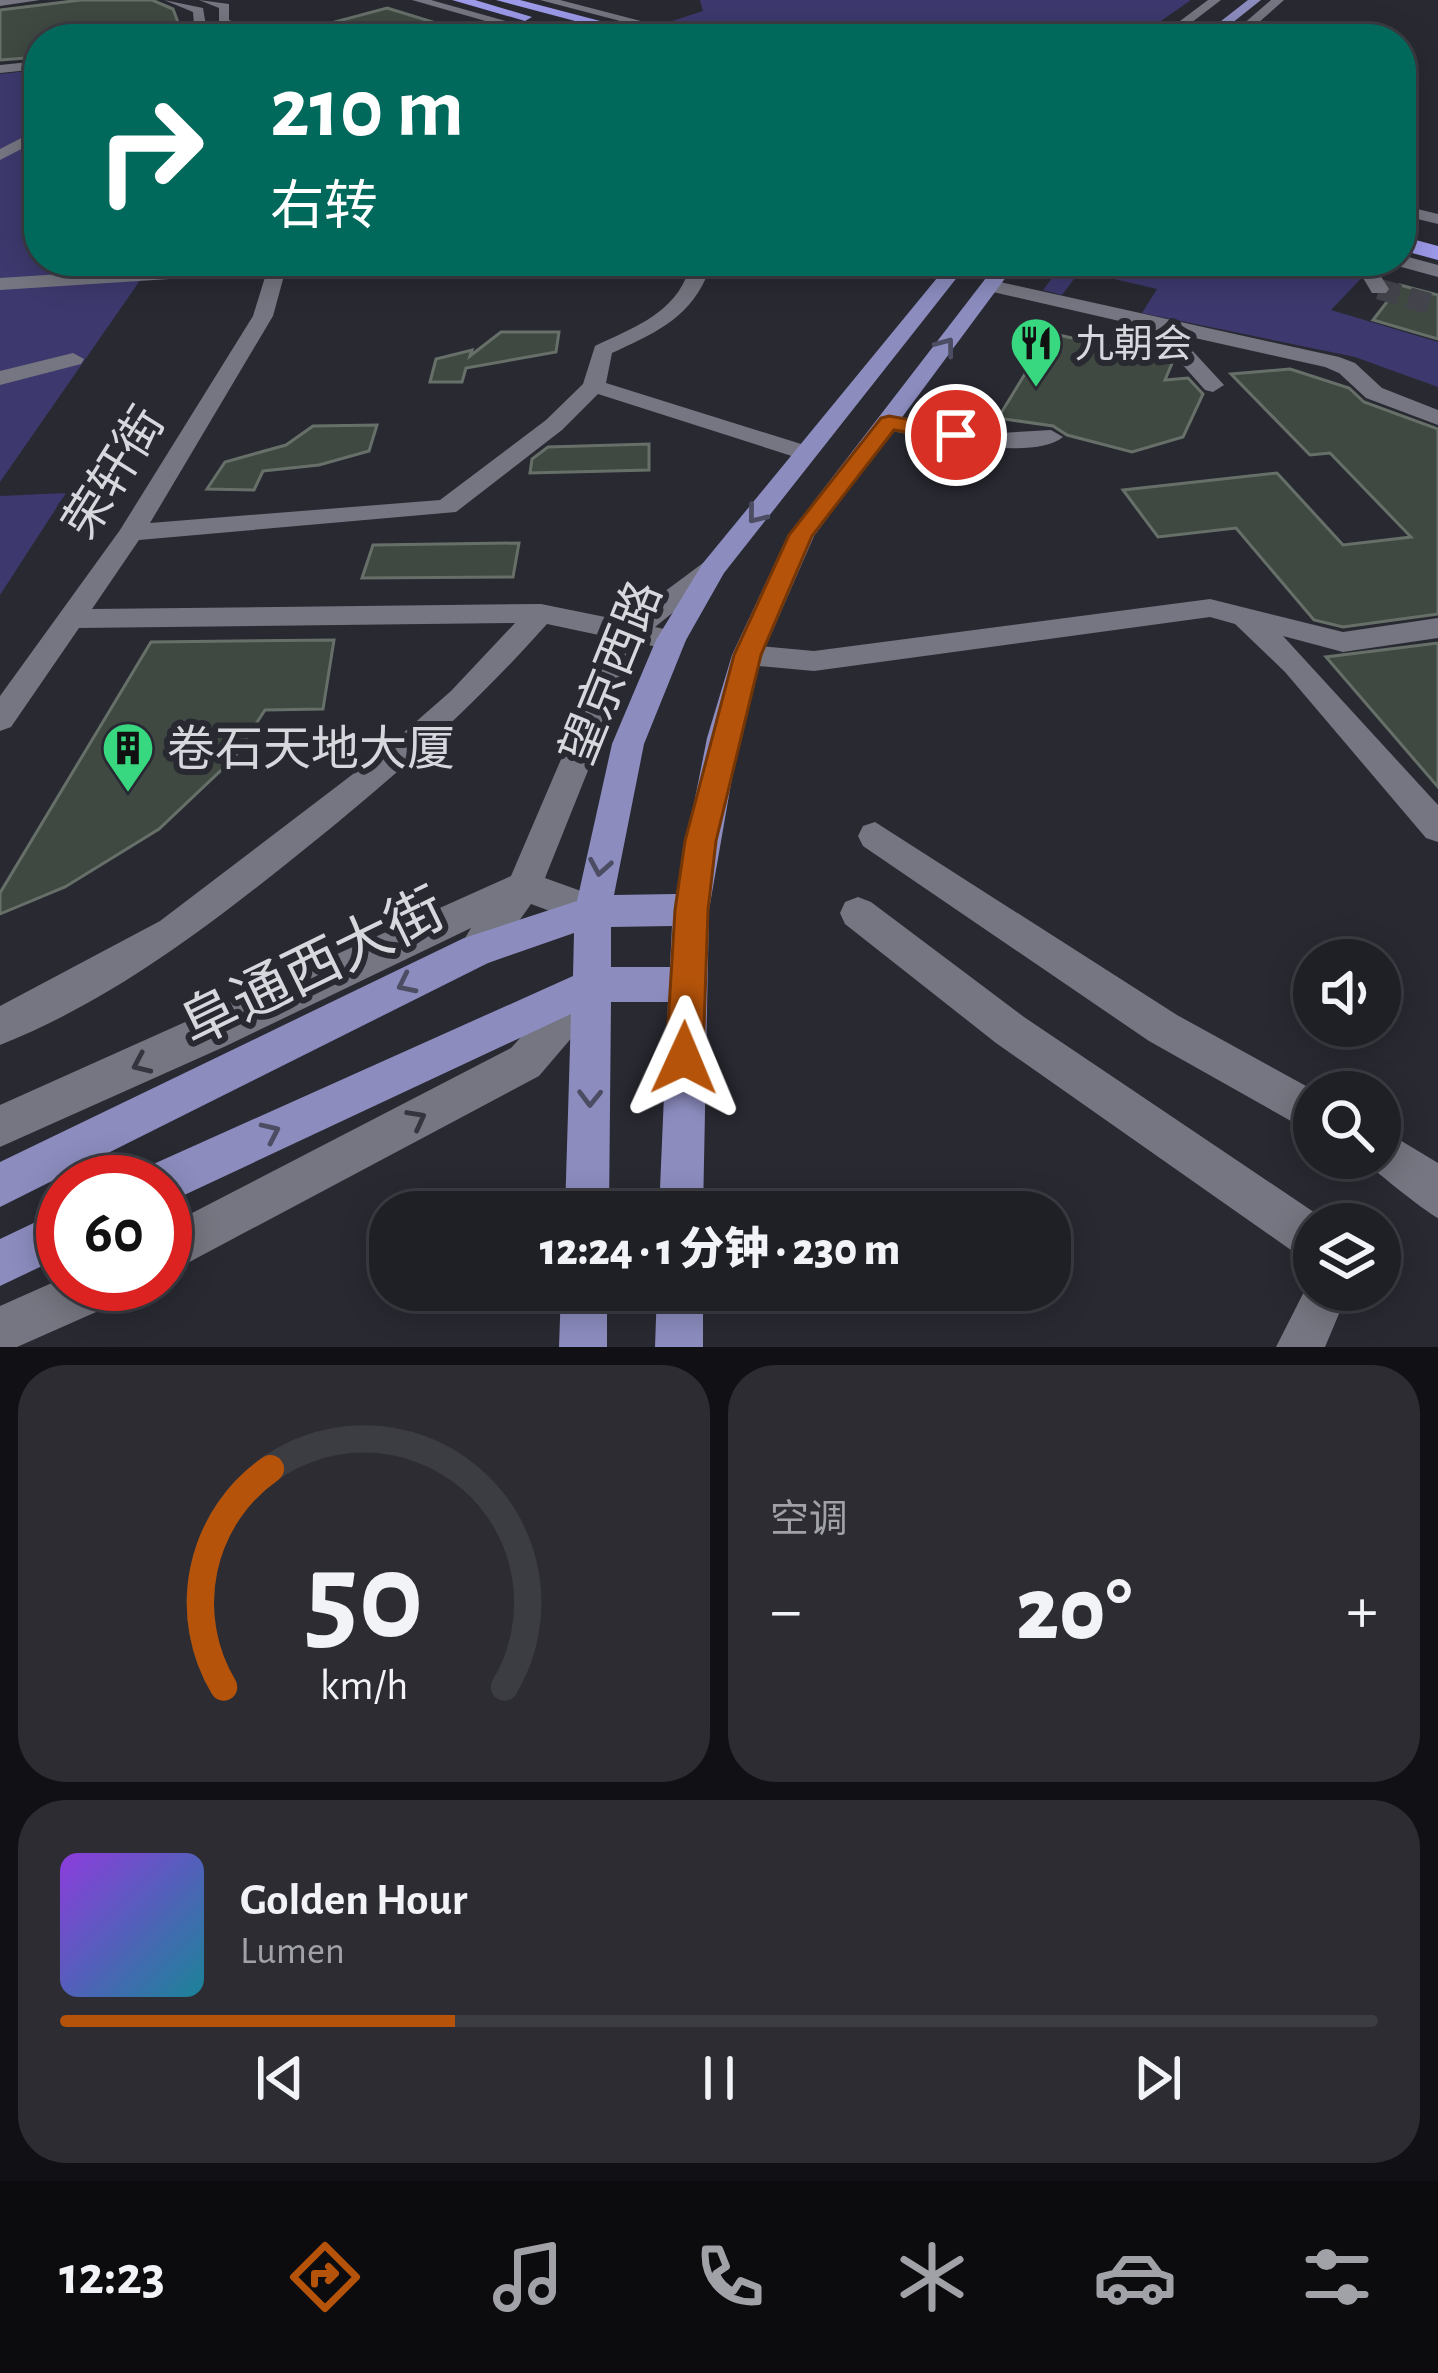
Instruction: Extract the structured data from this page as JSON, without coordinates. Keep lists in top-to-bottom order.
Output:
{
  "streets": {
    "main road": ["望京西路", "阜通西大街"],
    "street": ["荣轩街"]
  },
  "crossings": [
    ["望京西路", "阜通西大街"]
  ],
  "places": {
    "restaurant": ["九朝会"],
    "building": ["卷石天地大厦"]
  },
  "page": {
    "turn": ["210 m", "右转"],
    "limit": "60",
    "trip": "12:24 · 1 分钟 · 230 m",
    "tile": "空调",
    "heat": ["−", "20°", "+"],
    "song": ["Golden Hour", "Lumen"],
    "tabs": "12:23",
    "gauge": ["50", "km/h"]
  }
}
